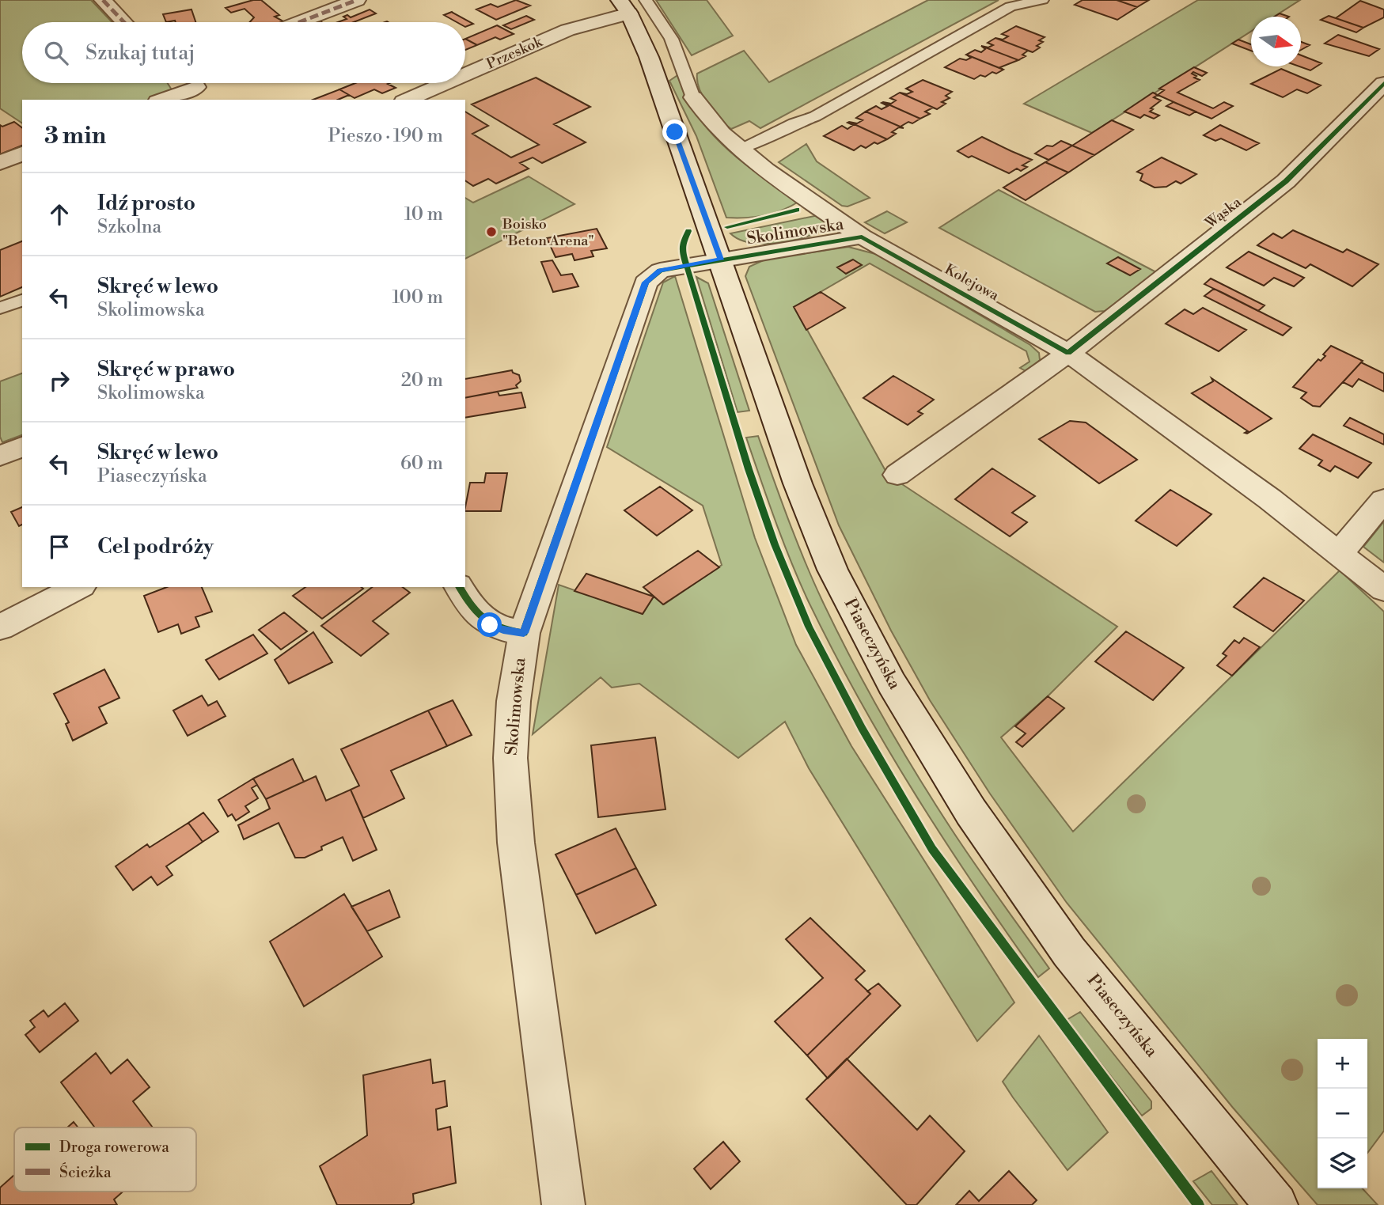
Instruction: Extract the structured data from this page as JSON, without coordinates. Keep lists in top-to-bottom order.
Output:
{
  "streets": {
    "street": [
      "Przeskok",
      "Wąska",
      "Skolimowska",
      "Kolejowa",
      "Piaseczyńska"
    ]
  },
  "crossings": [
    ["Przeskok", "Piaseczyńska"],
    ["Wąska", "Kolejowa"],
    ["Skolimowska", "Kolejowa"],
    ["Skolimowska", "Piaseczyńska"]
  ],
  "places": ["Boisko \"Beton Arena\""],
  "legend": ["Droga rowerowa", "Ścieżka"],
  "north": "right",
  "page": {
    "search": "Szukaj tutaj",
    "heading": ["3 min", "Pieszo · 190 m"],
    "list": [
      ["Idź prosto", "Szkolna", "10 m"],
      ["Skręć w lewo", "Skolimowska", "100 m"],
      ["Skręć w prawo", "Skolimowska", "20 m"],
      ["Skręć w lewo", "Piaseczyńska", "60 m"],
      "Cel podróży"
    ],
    "map_buttons": ["+", "−"]
  }
}
